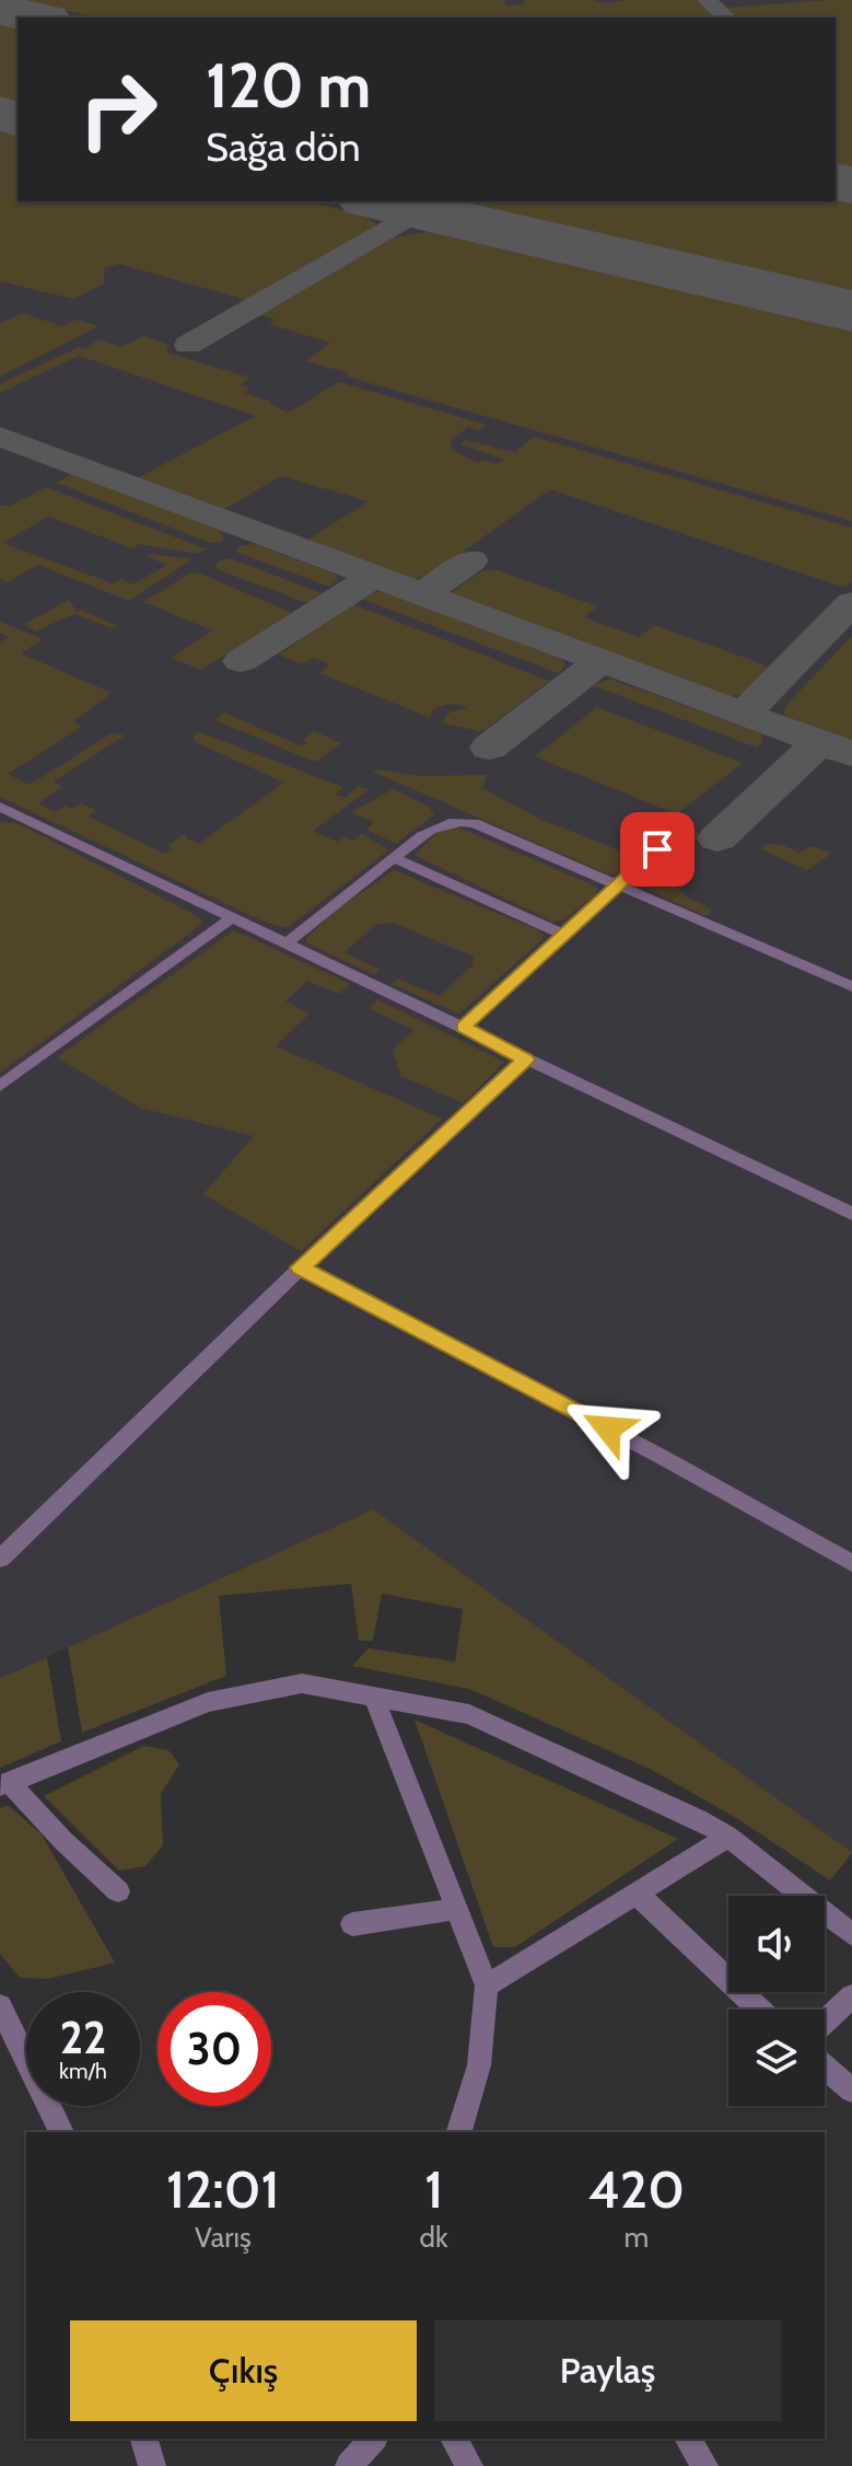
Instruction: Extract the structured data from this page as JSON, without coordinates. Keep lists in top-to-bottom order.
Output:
{
  "page": {
    "turn": ["120 m", "Sağa dön"],
    "speed": "22 km/h",
    "limit": "30",
    "eta": [
      "12:01",
      "Varış",
      "1",
      "dk",
      "420",
      "m"
    ],
    "buttons": ["Çıkış", "Paylaş"]
  }
}
